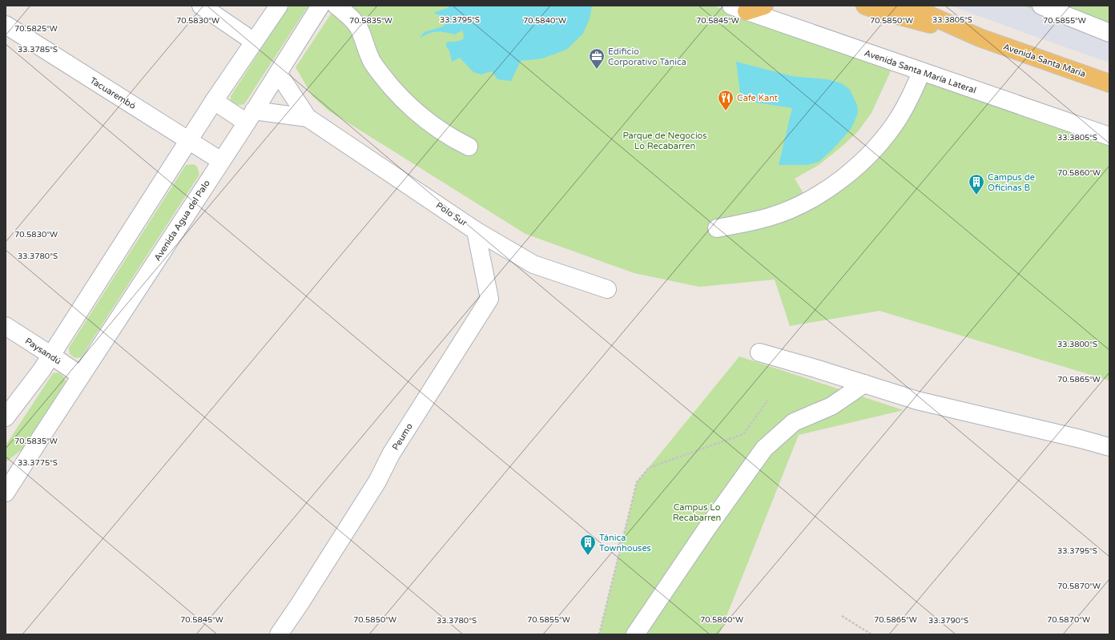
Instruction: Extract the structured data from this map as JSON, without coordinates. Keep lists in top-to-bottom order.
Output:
{
  "streets": {
    "main road": ["Avenida Santa María"],
    "street": [
      "Avenida Santa María Lateral",
      "Tacuarembó",
      "Polo Sur",
      "Avenida Agua del Palo",
      "Paysandú",
      "Peumo"
    ]
  },
  "crossings": [
    ["Tacuarembó", "Avenida Agua del Palo"],
    ["Polo Sur", "Avenida Agua del Palo"],
    ["Polo Sur", "Peumo"],
    ["Avenida Agua del Palo", "Paysandú"]
  ],
  "parks": ["Parque de Negocios Lo Recabarren", "Campus Lo Recabarren"],
  "places": {
    "office": ["Edificio Corporativo Tánica"],
    "restaurant": ["Cafe Kant"],
    "building": ["Campus de Oficinas B", "Tánica Townhouses"]
  },
  "coordinates": [
    "33.3805°S",
    "33.3795°S",
    "70.5830°W",
    "70.5835°W",
    "70.5840°W",
    "70.5845°W",
    "70.5850°W",
    "70.5855°W",
    "70.5825°W",
    "33.3785°S",
    "70.5860°W",
    "33.3780°S",
    "33.3800°S",
    "70.5865°W",
    "33.3775°S",
    "70.5870°W",
    "33.3790°S"
  ]
}
